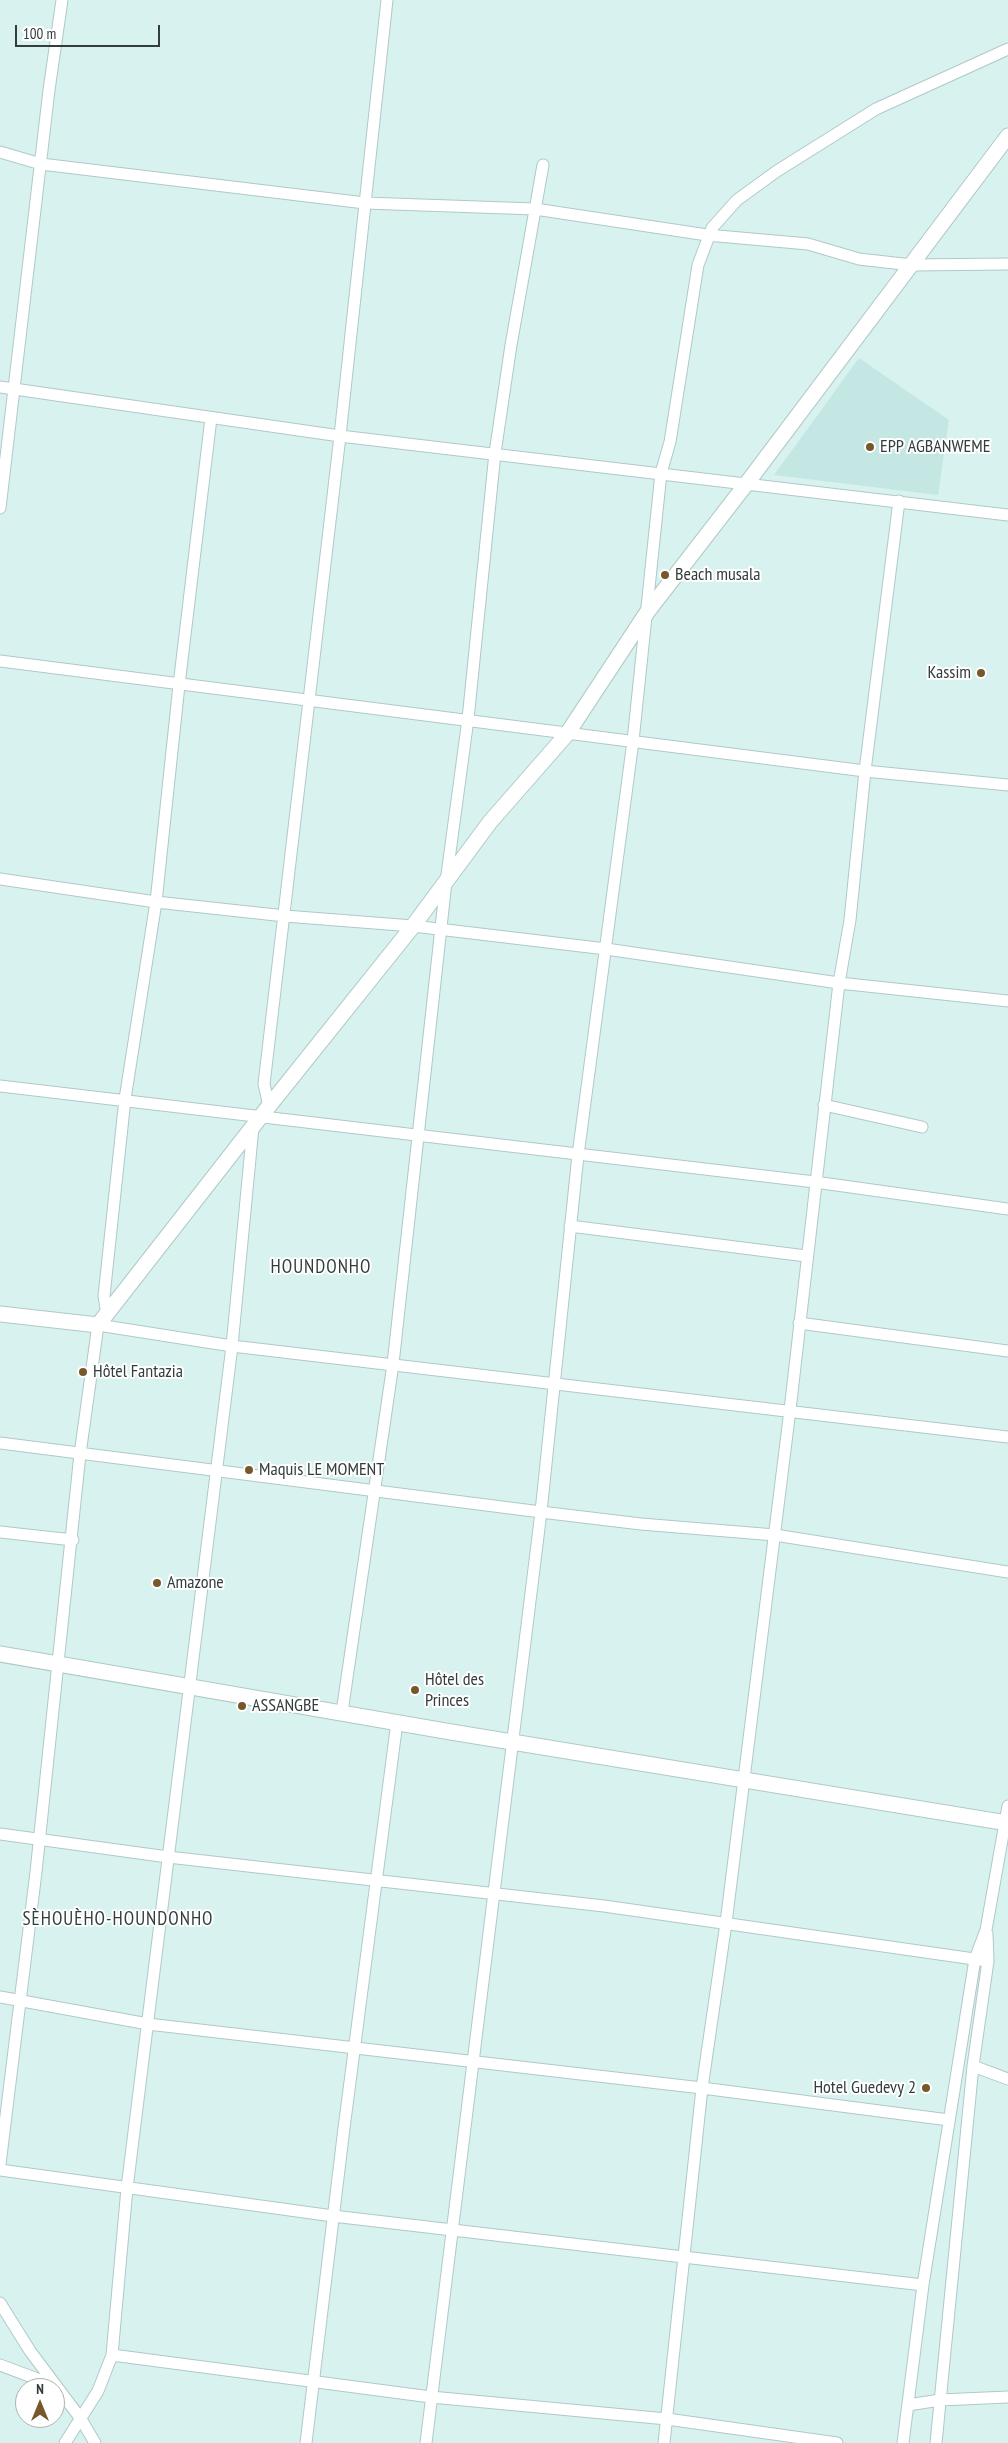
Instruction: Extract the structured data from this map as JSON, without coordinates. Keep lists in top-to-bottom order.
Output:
{
  "districts": ["HOUNDONHO", "SÈHOUÈHO-HOUNDONHO"],
  "places": [
    "EPP AGBANWEME",
    "Beach musala",
    "Kassim",
    "Hôtel Fantazia",
    "Maquis LE MOMENT",
    "Amazone",
    "Hôtel des Princes",
    "ASSANGBE",
    "Hotel Guedevy 2"
  ],
  "scale_bar": "100 m",
  "north": "top"
}
